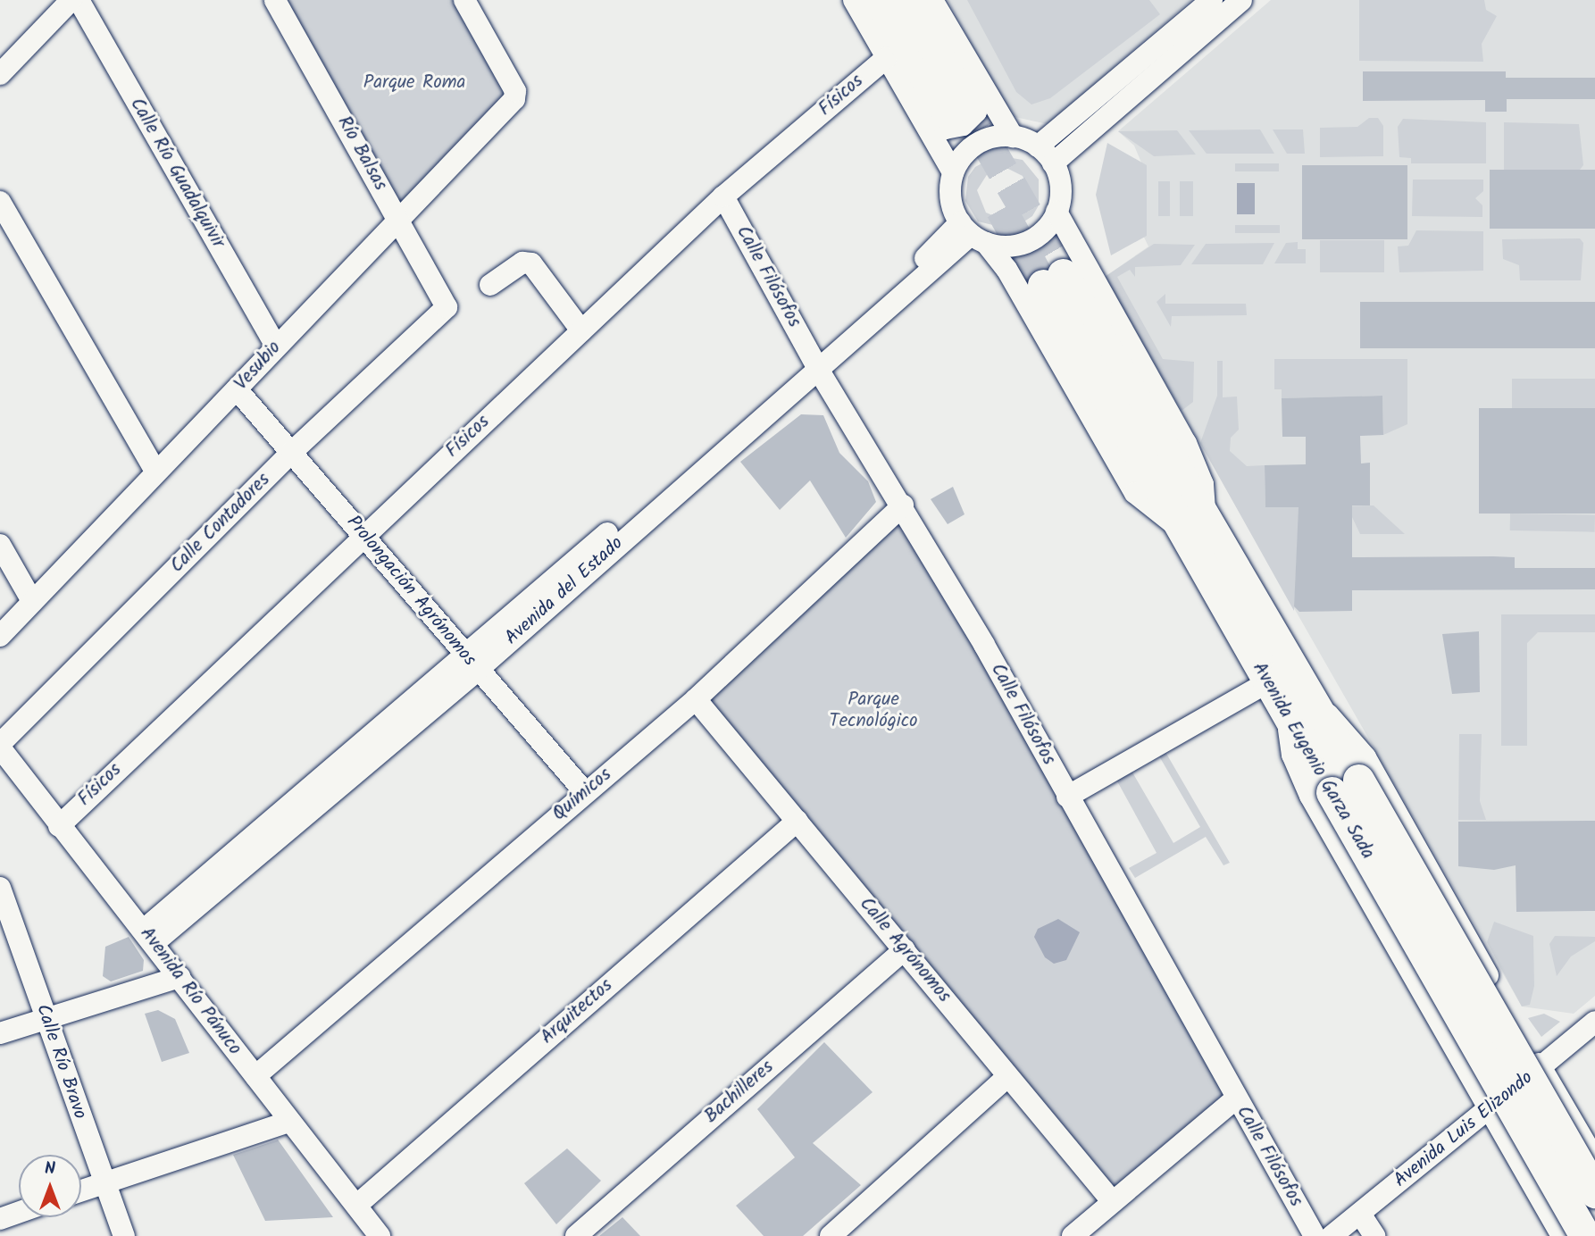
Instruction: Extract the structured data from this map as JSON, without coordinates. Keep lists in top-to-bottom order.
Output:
{
  "streets": {
    "highway": ["Avenida Eugenio Garza Sada"],
    "street": [
      "Físicos",
      "Río Balsas",
      "Calle Río Guadalquivir",
      "Calle Filósofos",
      "Vesubio",
      "Calle Contadores",
      "Prolongación Agrónomos",
      "Avenida del Estado",
      "Químicos",
      "Calle Agrónomos",
      "Avenida Río Pánuco",
      "Arquitectos",
      "Calle Río Bravo",
      "Bachilleres",
      "Avenida Luis Elizondo"
    ]
  },
  "crossings": [
    ["Físicos", "Calle Filósofos"],
    ["Físicos", "Prolongación Agrónomos"],
    ["Físicos", "Avenida Río Pánuco"],
    ["Río Balsas", "Vesubio"],
    ["Río Balsas", "Calle Contadores"],
    ["Calle Río Guadalquivir", "Vesubio"],
    ["Calle Filósofos", "Avenida del Estado"],
    ["Calle Filósofos", "Químicos"],
    ["Vesubio", "Prolongación Agrónomos"],
    ["Calle Contadores", "Prolongación Agrónomos"],
    ["Calle Contadores", "Avenida Río Pánuco"],
    ["Prolongación Agrónomos", "Avenida del Estado"],
    ["Prolongación Agrónomos", "Químicos"],
    ["Avenida del Estado", "Avenida Río Pánuco"],
    ["Químicos", "Calle Agrónomos"],
    ["Químicos", "Avenida Río Pánuco"],
    ["Calle Agrónomos", "Arquitectos"],
    ["Calle Agrónomos", "Bachilleres"],
    ["Avenida Río Pánuco", "Arquitectos"]
  ],
  "parks": ["Parque Roma", "Parque Tecnológico"],
  "north": "top"
}
